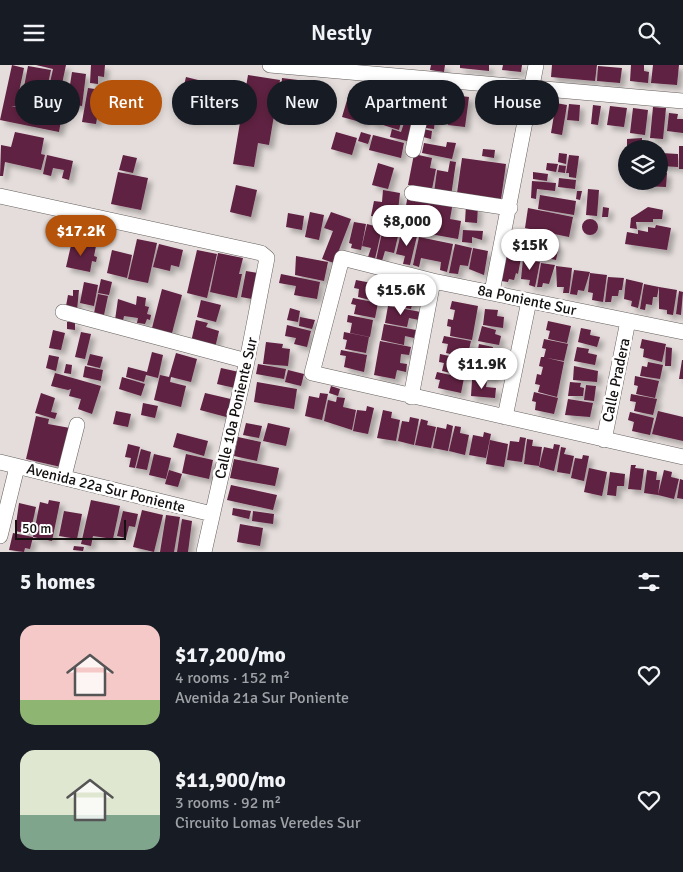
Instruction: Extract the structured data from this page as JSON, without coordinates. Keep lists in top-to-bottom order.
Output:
{
  "streets": {
    "street": [
      "8a Poniente Sur",
      "Calle Pradera",
      "Calle 10a Poniente Sur",
      "Avenida 22a Sur Poniente"
    ]
  },
  "crossings": [
    ["8a Poniente Sur", "Calle Pradera"],
    ["Calle 10a Poniente Sur", "Avenida 22a Sur Poniente"]
  ],
  "scale_bar": "50 m",
  "page": {
    "header": "Nestly",
    "chip": [
      "Buy",
      "Rent",
      "Filters",
      "New",
      "Apartment",
      "House"
    ],
    "price": [
      "$8,000",
      "$17.2K",
      "$15K",
      "$15.6K",
      "$11.9K"
    ],
    "scale": "50 m",
    "heading": "5 homes",
    "list": [
      {
        "name": "$17,200/mo",
        "note": "4 rooms · 152 m² · Avenida 21a Sur Poniente"
      },
      {
        "name": "$11,900/mo",
        "note": "3 rooms · 92 m² · Circuito Lomas Veredes Sur"
      }
    ]
  }
}
